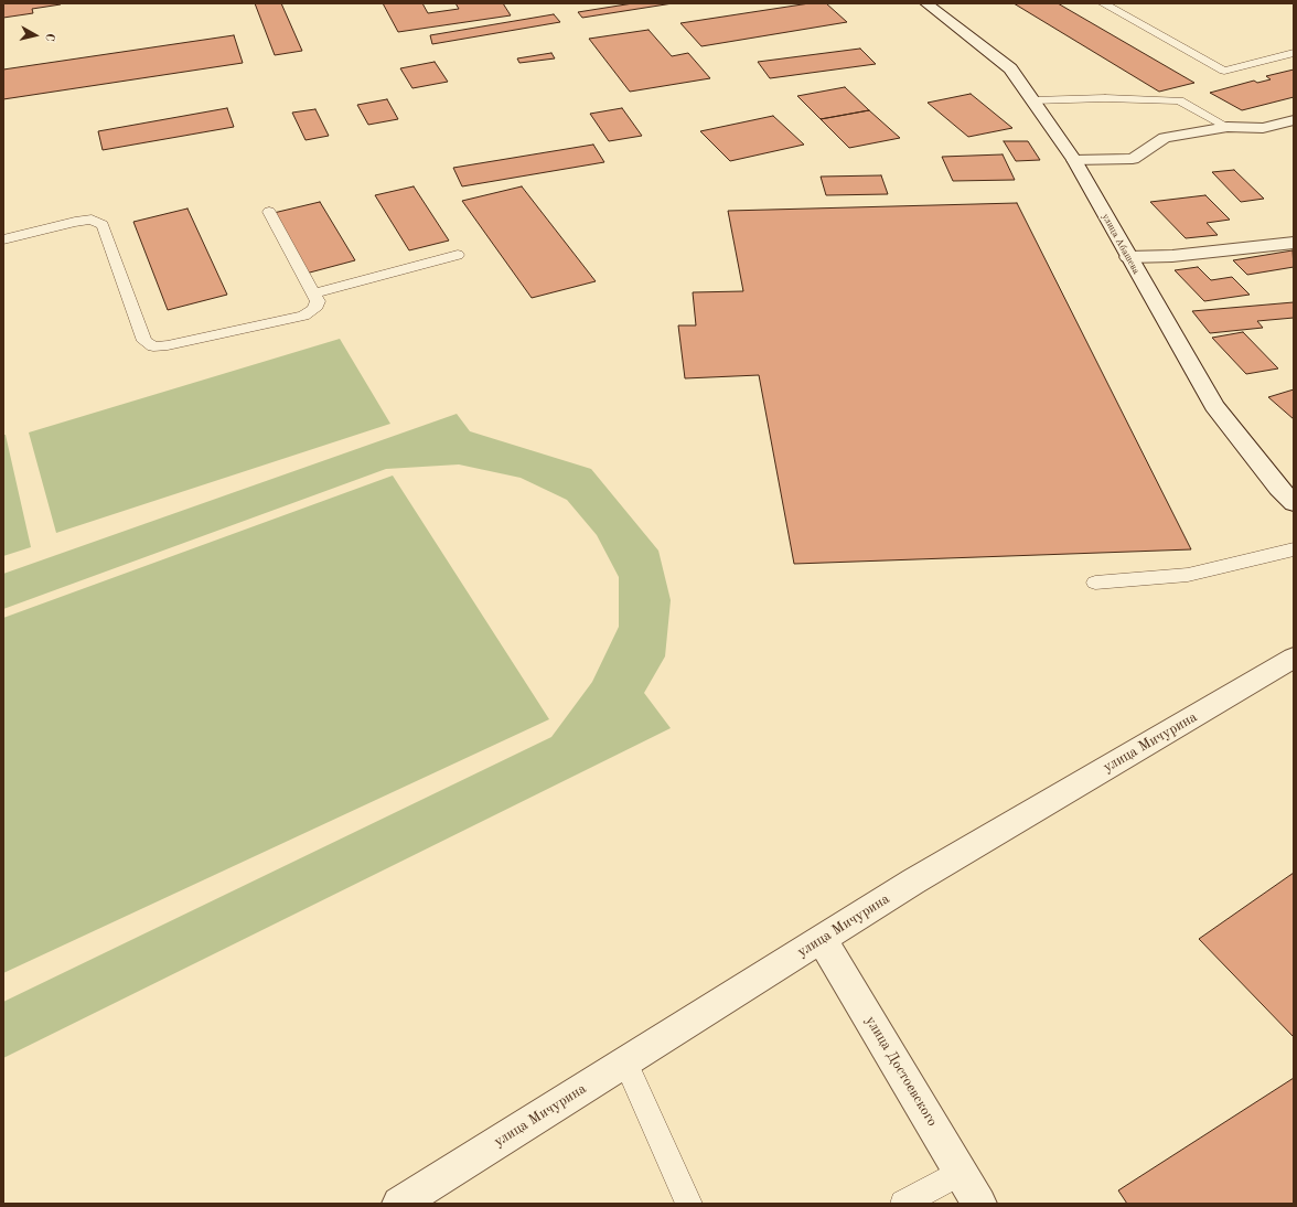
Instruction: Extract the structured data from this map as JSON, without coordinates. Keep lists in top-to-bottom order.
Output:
{
  "streets": {
    "street": ["улица Абашева", "улица Мичурина", "улица Достоевского"]
  },
  "crossings": [
    ["улица Мичурина", "улица Достоевского"]
  ],
  "north": "right"
}
